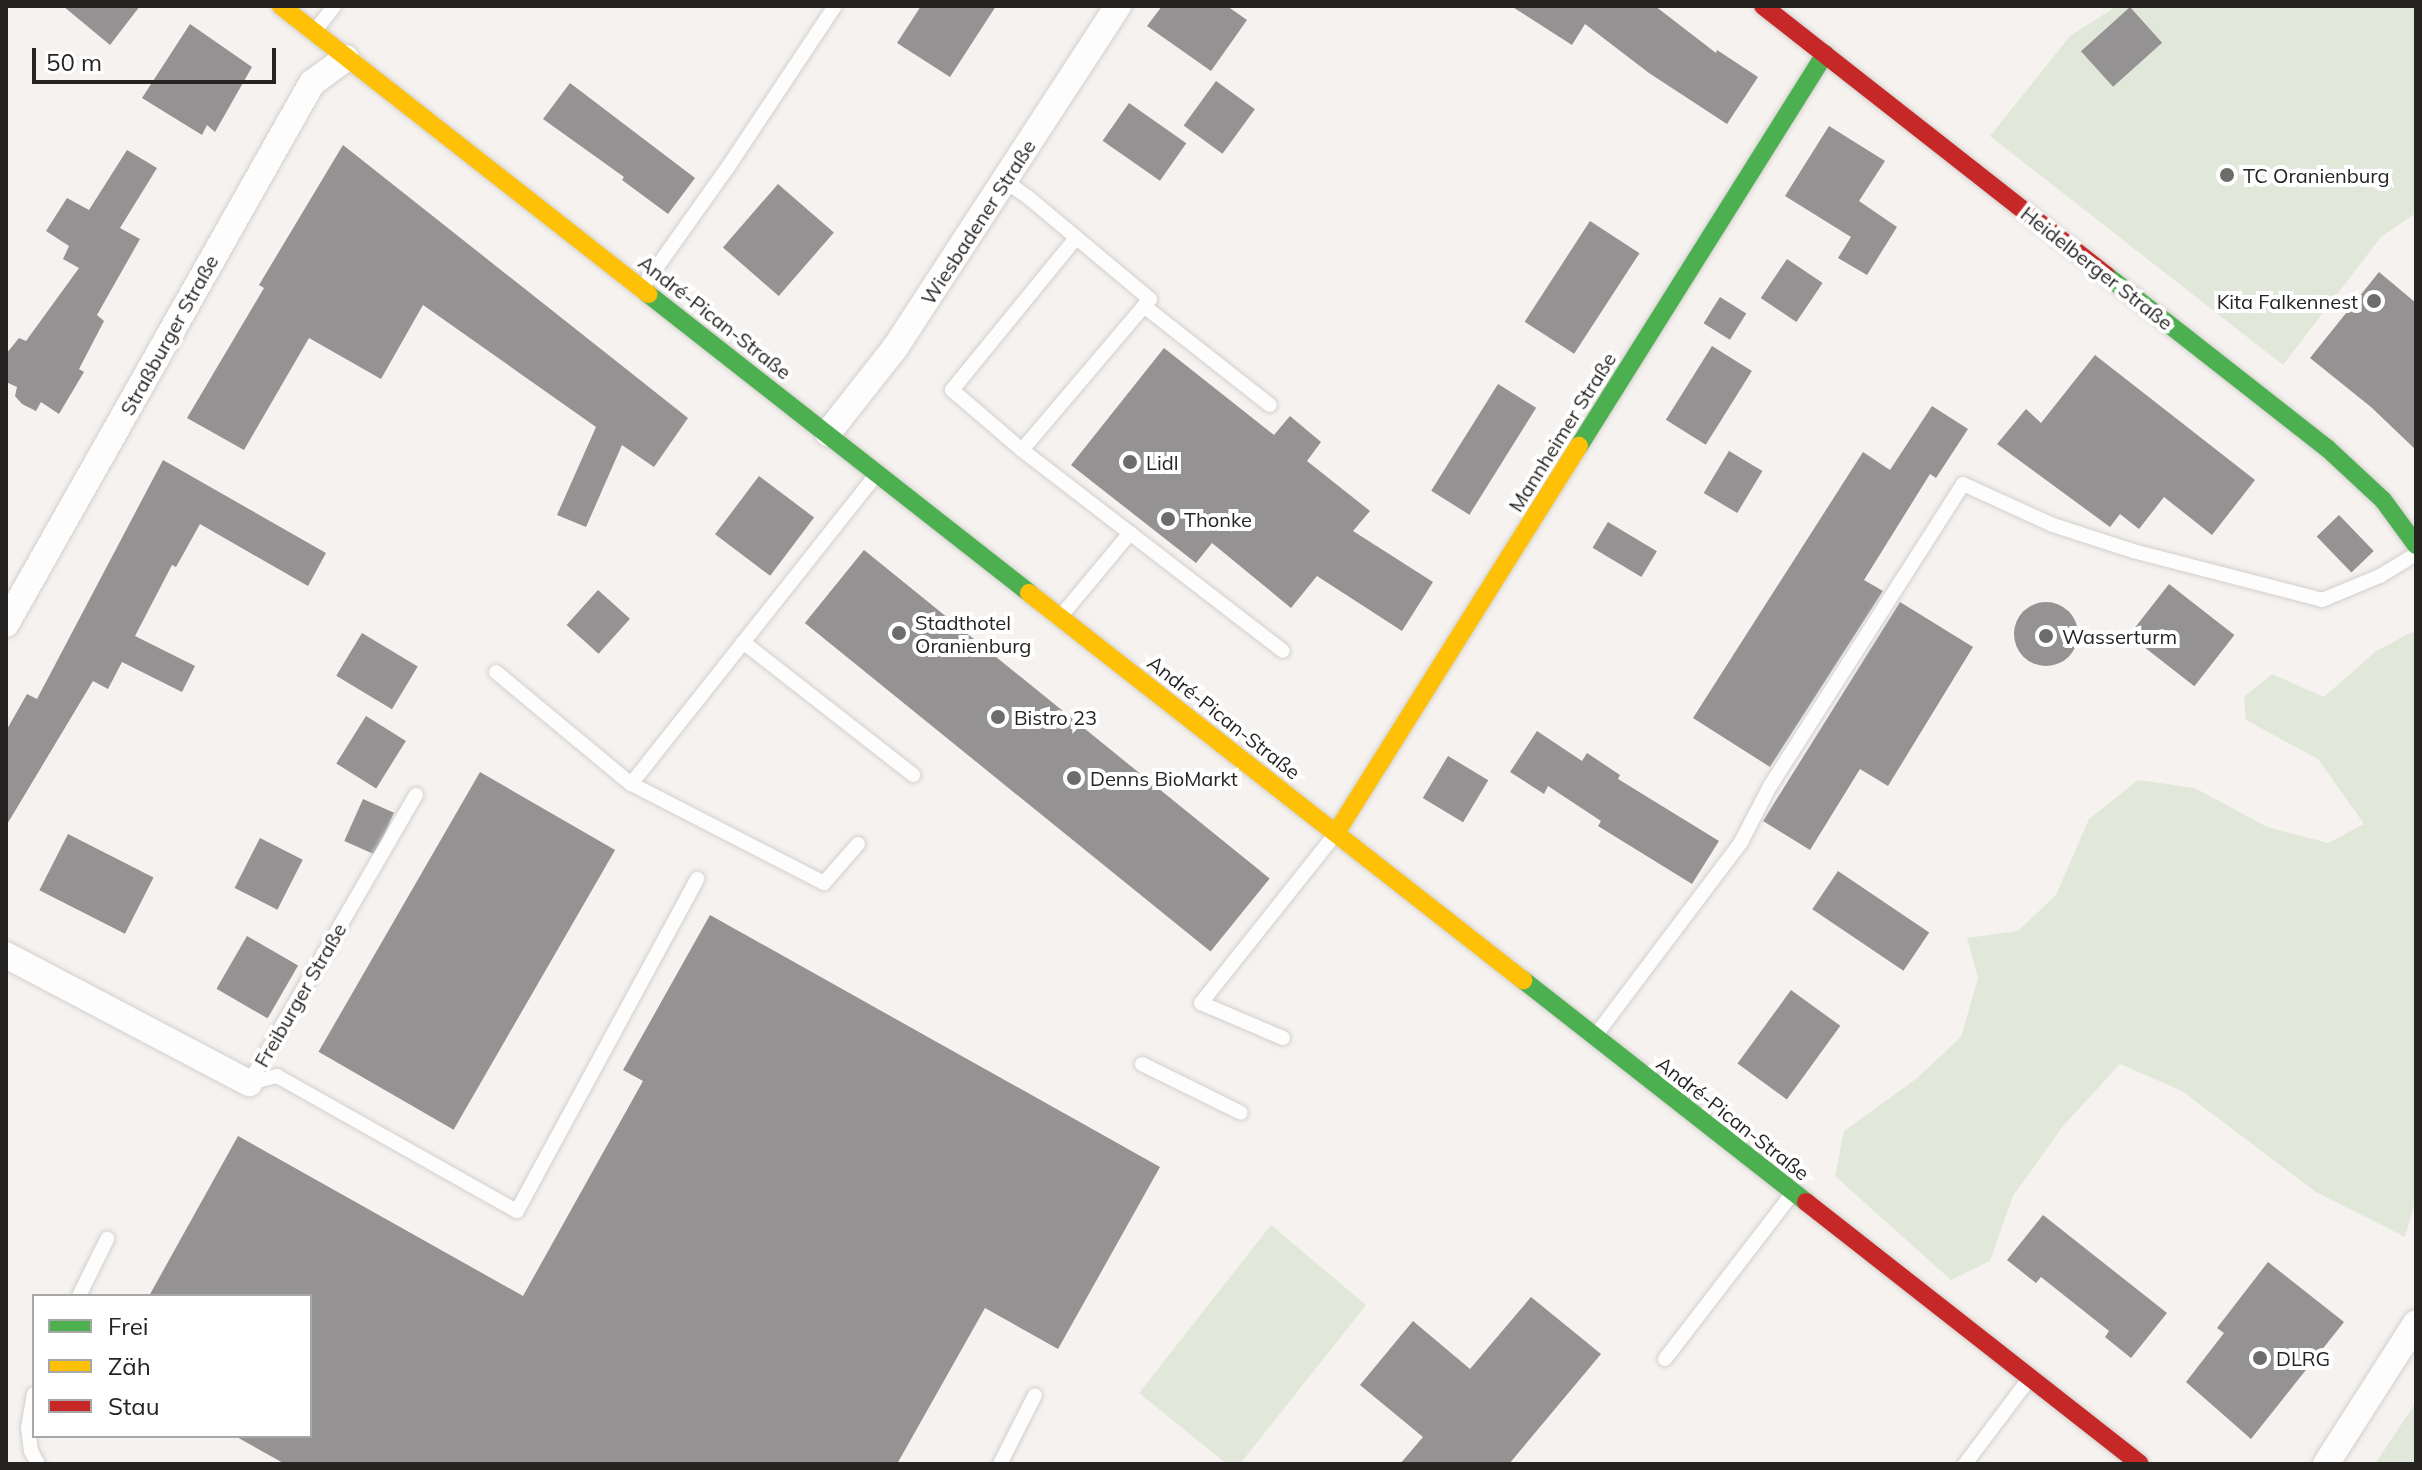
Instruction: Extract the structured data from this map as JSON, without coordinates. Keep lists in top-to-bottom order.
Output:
{
  "streets": {
    "street": [
      "Wiesbadener Straße",
      "Heidelberger Straße",
      "André-Pican-Straße",
      "Straßburger Straße",
      "Mannheimer Straße",
      "Freiburger Straße"
    ]
  },
  "crossings": [
    ["Wiesbadener Straße", "André-Pican-Straße"],
    ["Heidelberger Straße", "Mannheimer Straße"],
    ["André-Pican-Straße", "Straßburger Straße"],
    ["André-Pican-Straße", "Mannheimer Straße"]
  ],
  "places": [
    "TC Oranienburg",
    "Kita Falkennest",
    "Lidl",
    "Thonke",
    "Stadthotel Oranienburg",
    "Wasserturm",
    "Bistro 23",
    "Denns BioMarkt",
    "DLRG"
  ],
  "legend": ["Frei", "Zäh", "Stau"],
  "scale_bar": "50 m"
}
